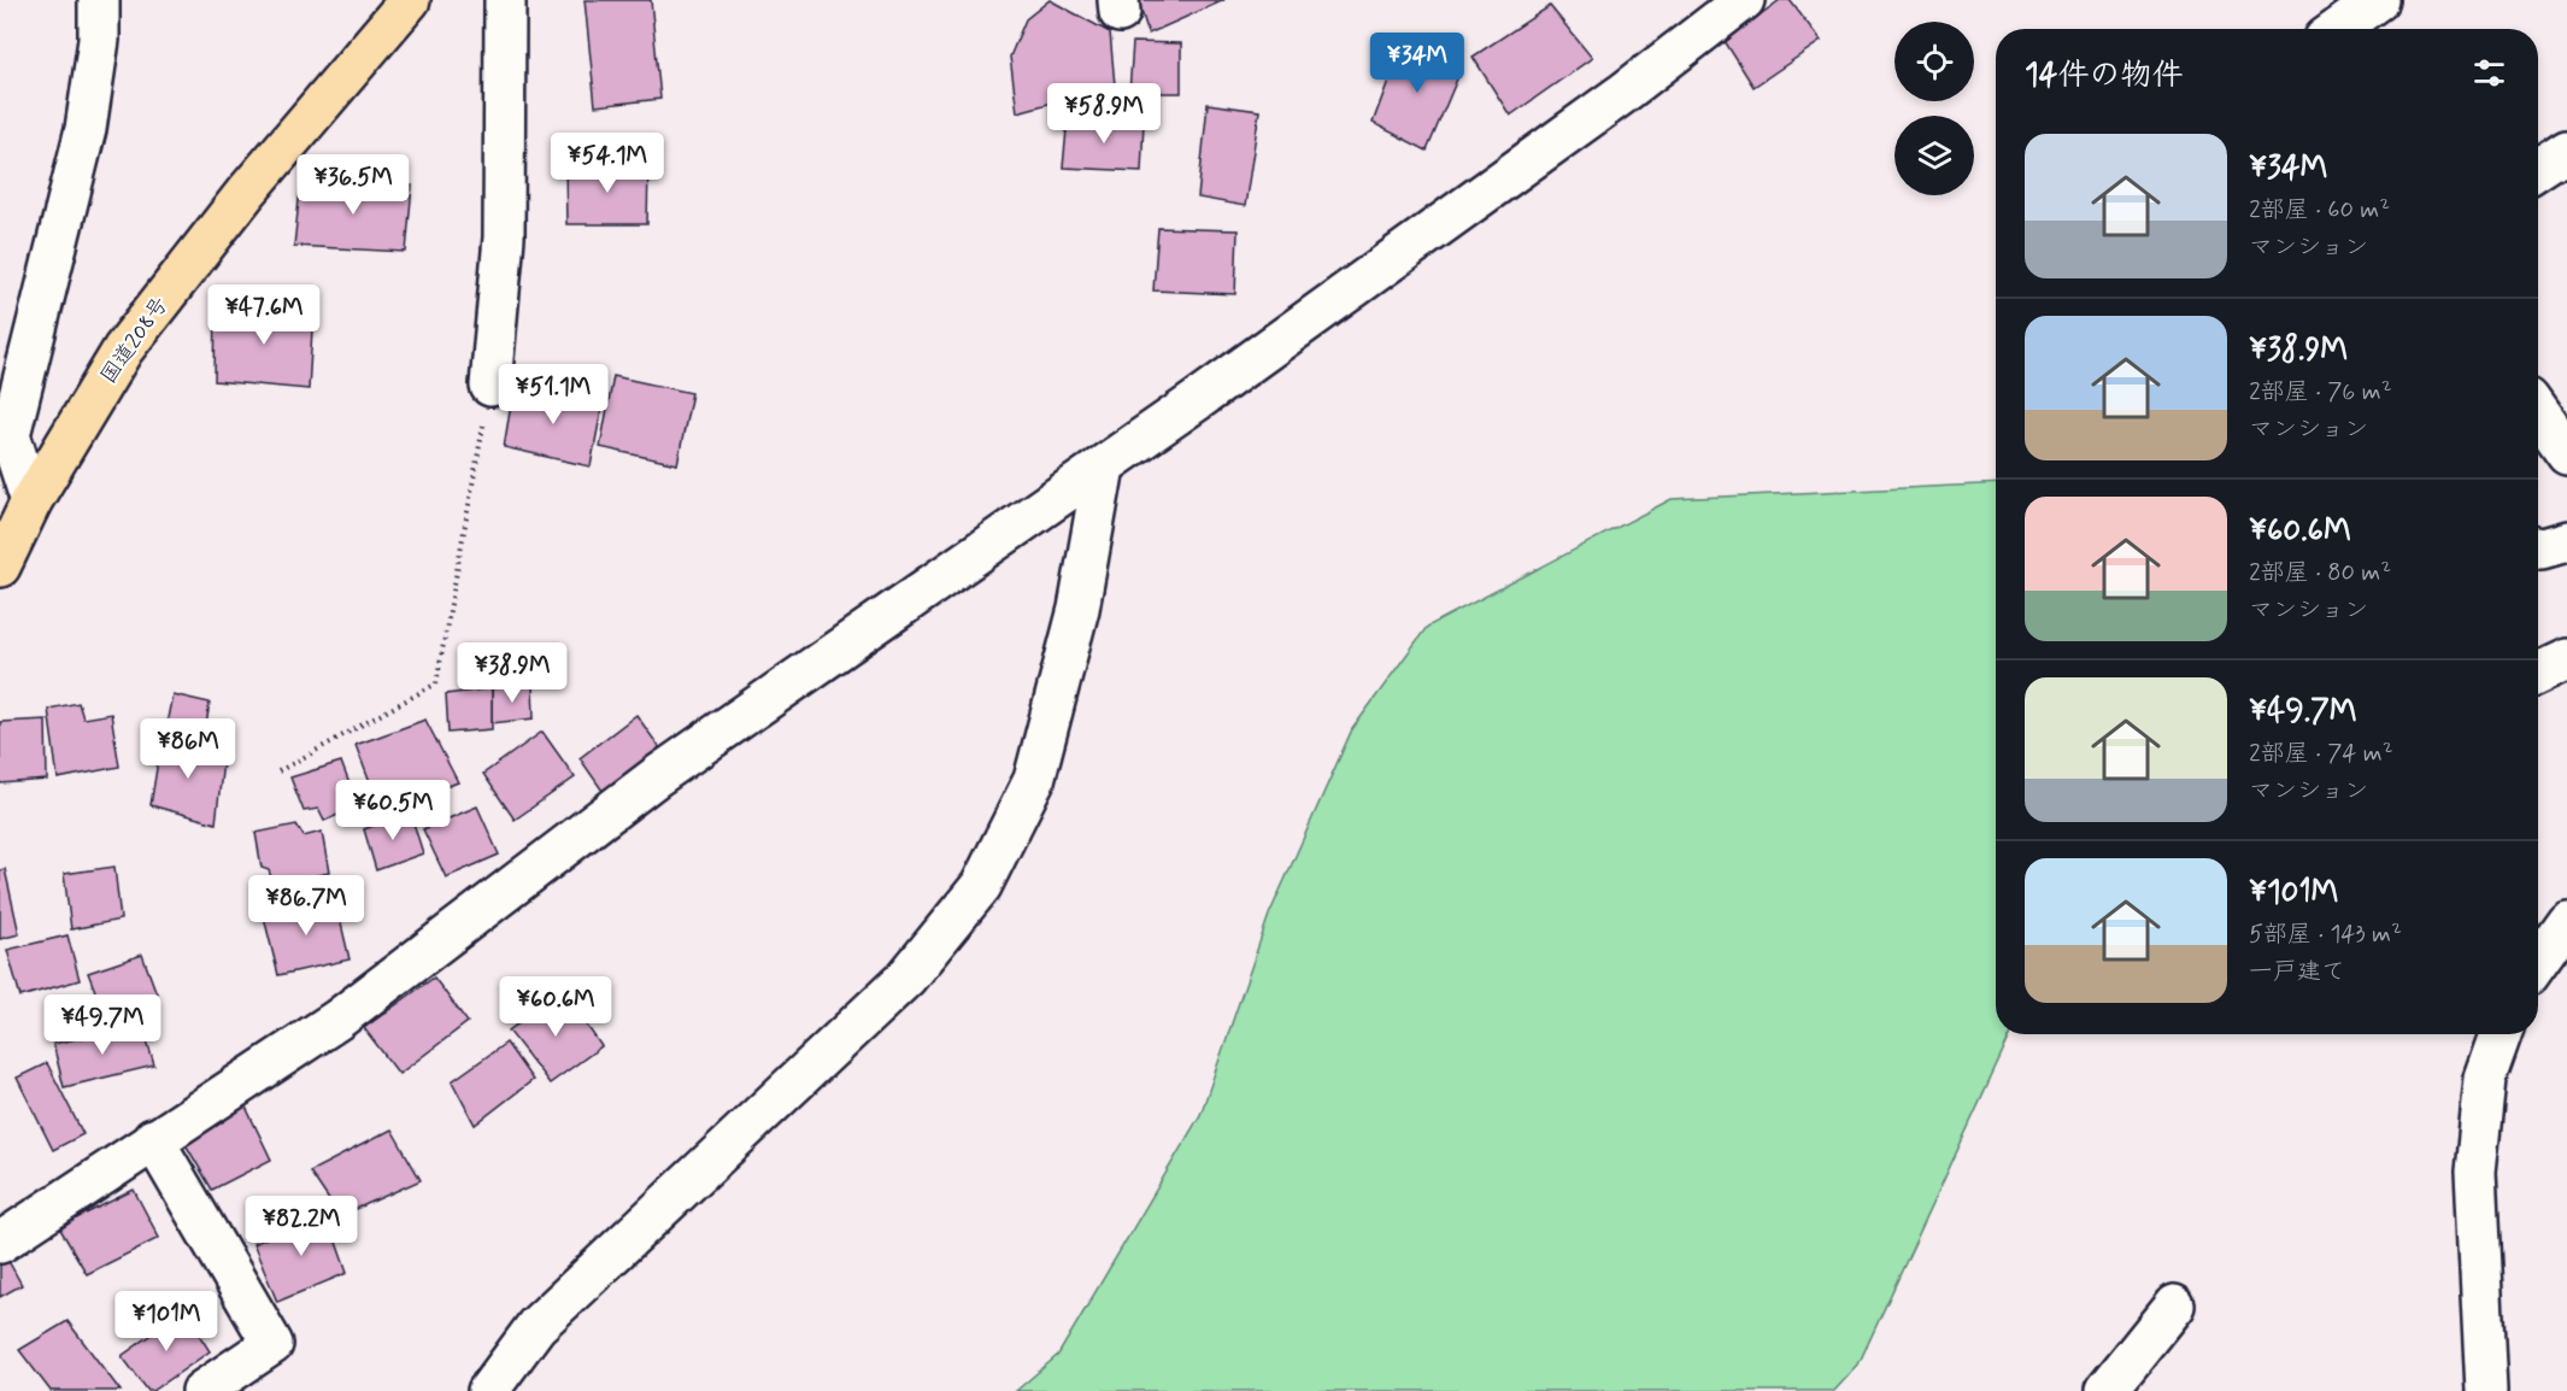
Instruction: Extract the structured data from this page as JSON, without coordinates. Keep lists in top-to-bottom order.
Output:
{
  "streets": {
    "highway": ["国道208号"]
  },
  "page": {
    "heading": "14件の物件",
    "price": [
      "¥34M",
      "¥58.9M",
      "¥54.1M",
      "¥36.5M",
      "¥47.6M",
      "¥51.1M",
      "¥38.9M",
      "¥86M",
      "¥60.5M",
      "¥86.7M",
      "¥60.6M",
      "¥49.7M",
      "¥82.2M",
      "¥101M"
    ],
    "list": [
      {
        "name": "¥34M",
        "note": "2部屋 · 60 m² · マンション"
      },
      {
        "name": "¥38.9M",
        "note": "2部屋 · 76 m² · マンション"
      },
      {
        "name": "¥60.6M",
        "note": "2部屋 · 80 m² · マンション"
      },
      {
        "name": "¥49.7M",
        "note": "2部屋 · 74 m² · マンション"
      },
      {
        "name": "¥101M",
        "note": "5部屋 · 143 m² · 一戸建て"
      }
    ]
  }
}
